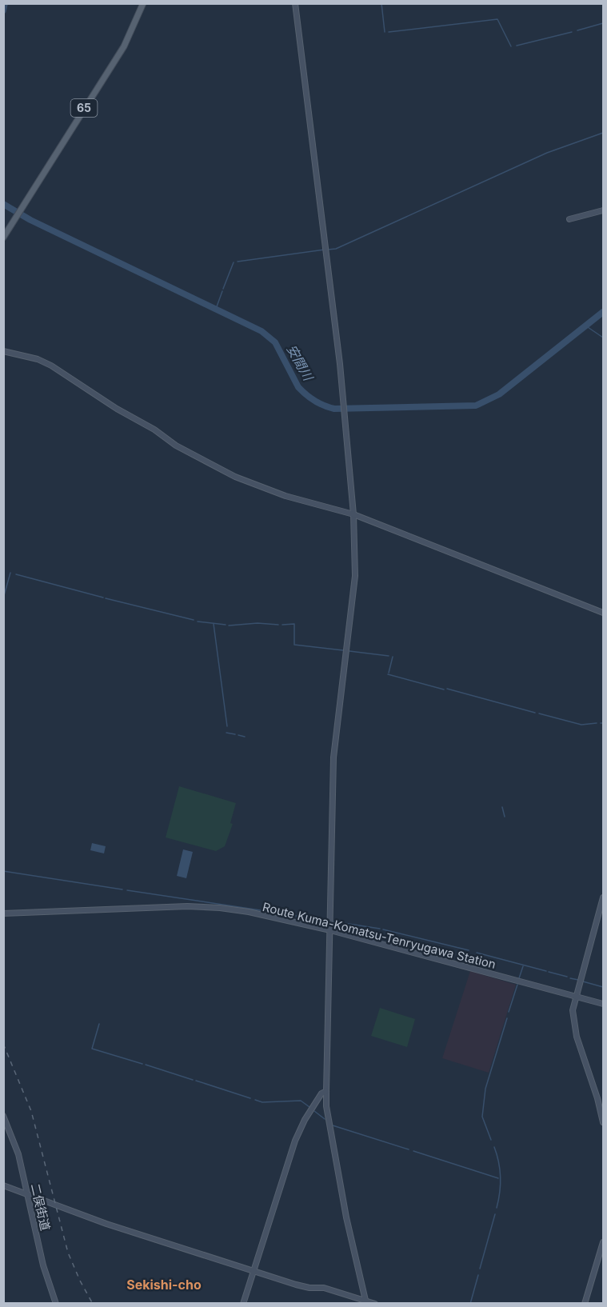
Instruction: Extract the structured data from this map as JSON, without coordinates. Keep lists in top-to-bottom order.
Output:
{
  "streets": {
    "main road": ["65"],
    "street": ["Route Kuma-Komatsu-Tenryugawa Station", "二俣街道"]
  },
  "districts": ["Sekishi-cho"],
  "water": ["安間川"]
}
